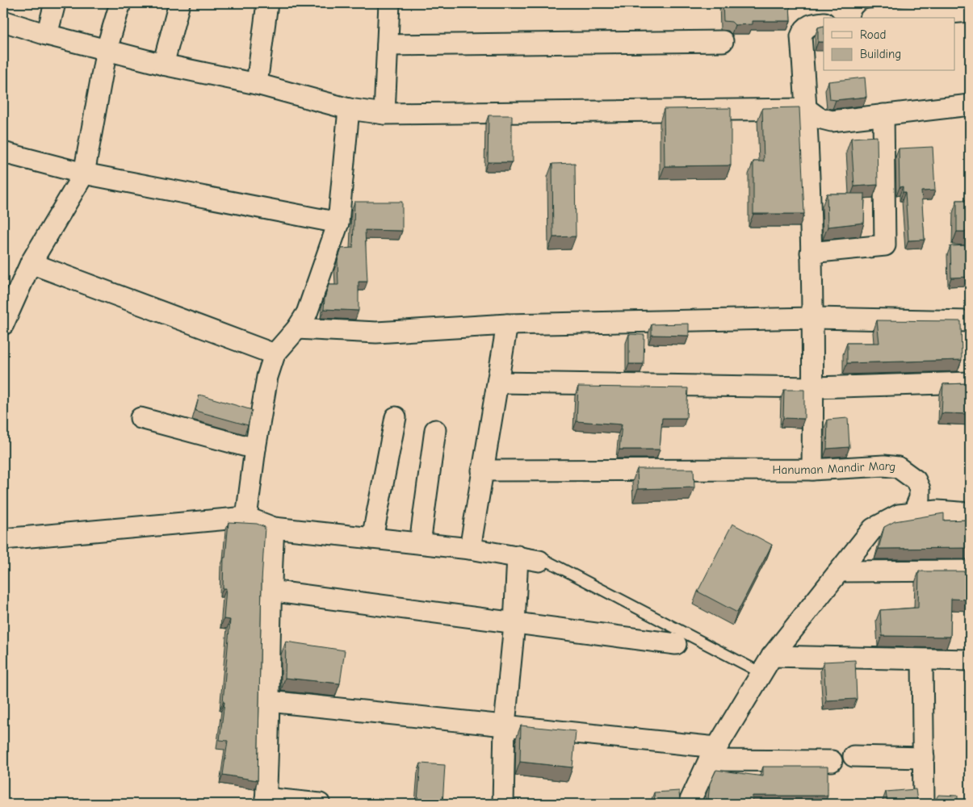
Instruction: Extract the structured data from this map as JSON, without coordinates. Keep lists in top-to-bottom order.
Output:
{
  "streets": {
    "street": ["Hanuman Mandir Marg"]
  },
  "legend": ["Road", "Building"]
}
